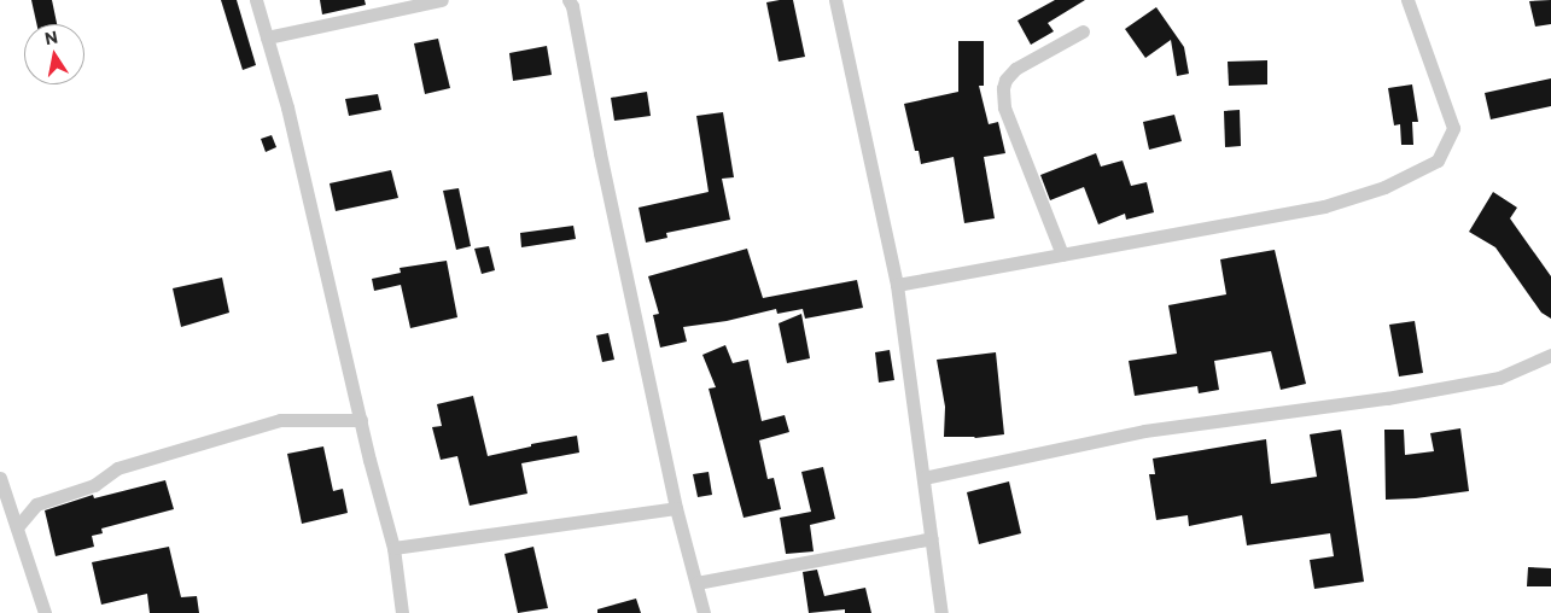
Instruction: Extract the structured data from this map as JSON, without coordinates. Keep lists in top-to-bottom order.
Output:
{
  "north": "top"
}
